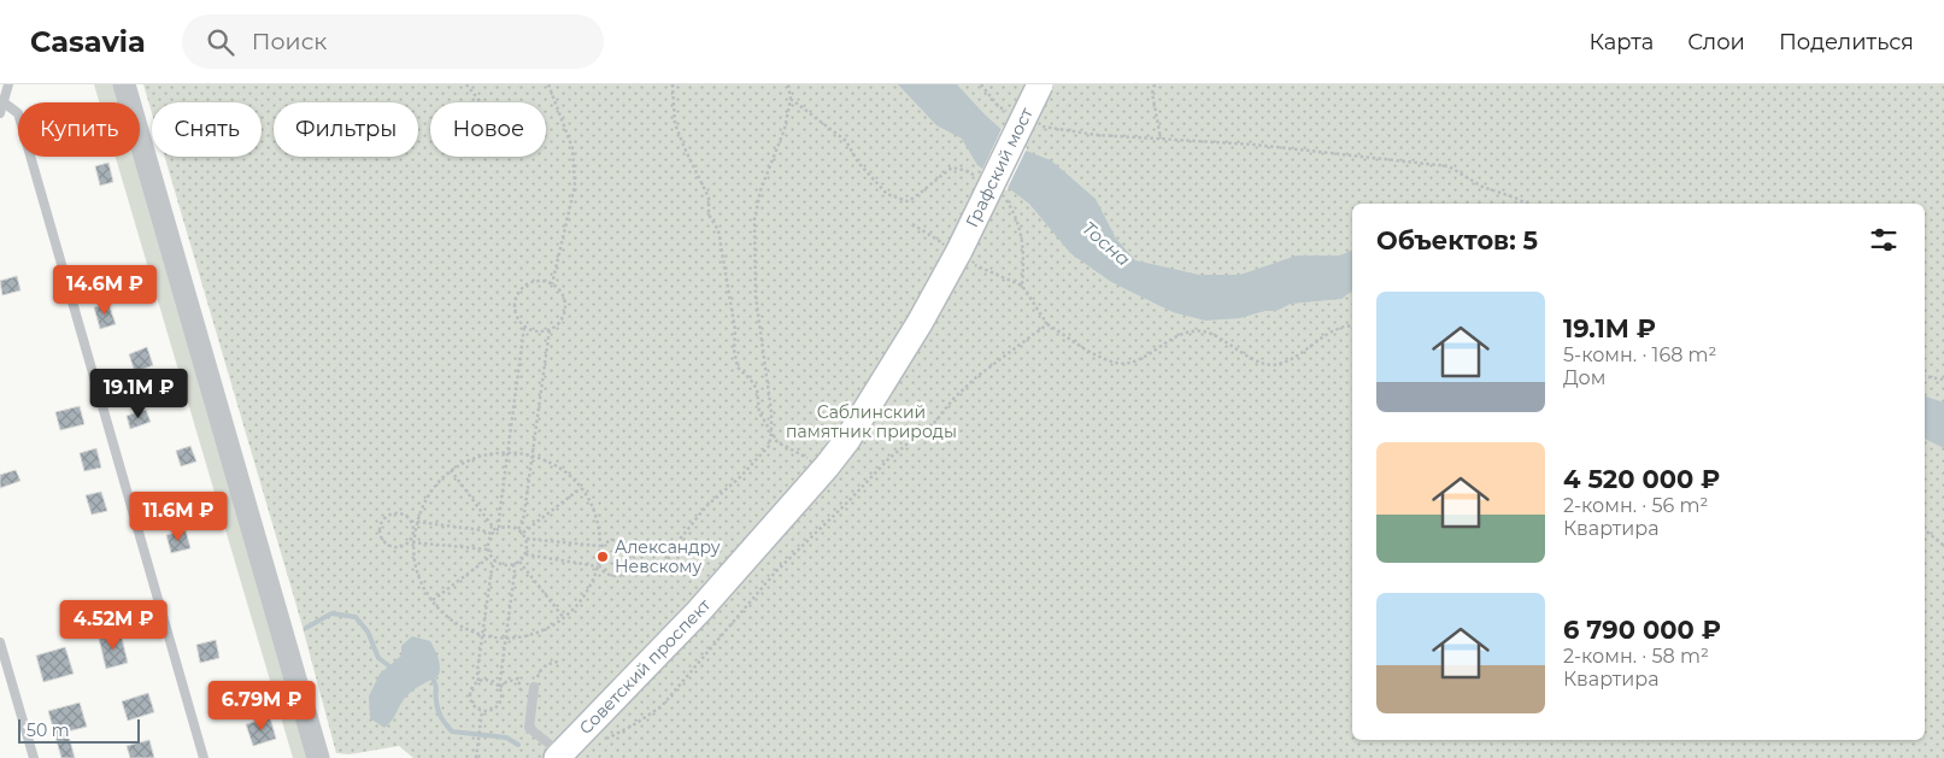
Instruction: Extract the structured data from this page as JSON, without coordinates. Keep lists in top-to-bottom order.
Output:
{
  "streets": {
    "main road": ["Графский мост", "Советский проспект"]
  },
  "crossings": [
    ["Графский мост", "Советский проспект"]
  ],
  "water": ["Тосна"],
  "parks": ["Саблинский памятник природы"],
  "places": ["Александру Невскому"],
  "scale_bar": "50 m",
  "page": {
    "header": "Casavia",
    "search": "Поиск",
    "nav": ["Карта", "Слои", "Поделиться"],
    "chip": [
      "Купить",
      "Снять",
      "Фильтры",
      "Новое"
    ],
    "heading": "Объектов: 5",
    "price": [
      "14.6M ₽",
      "19.1M ₽",
      "11.6M ₽",
      "4.52M ₽",
      "6.79M ₽"
    ],
    "list": [
      {
        "name": "19.1M ₽",
        "note": "5-комн. · 168 m² · Дом"
      },
      {
        "name": "4 520 000 ₽",
        "note": "2-комн. · 56 m² · Квартира"
      },
      {
        "name": "6 790 000 ₽",
        "note": "2-комн. · 58 m² · Квартира"
      }
    ],
    "scale": "50 m"
  }
}
